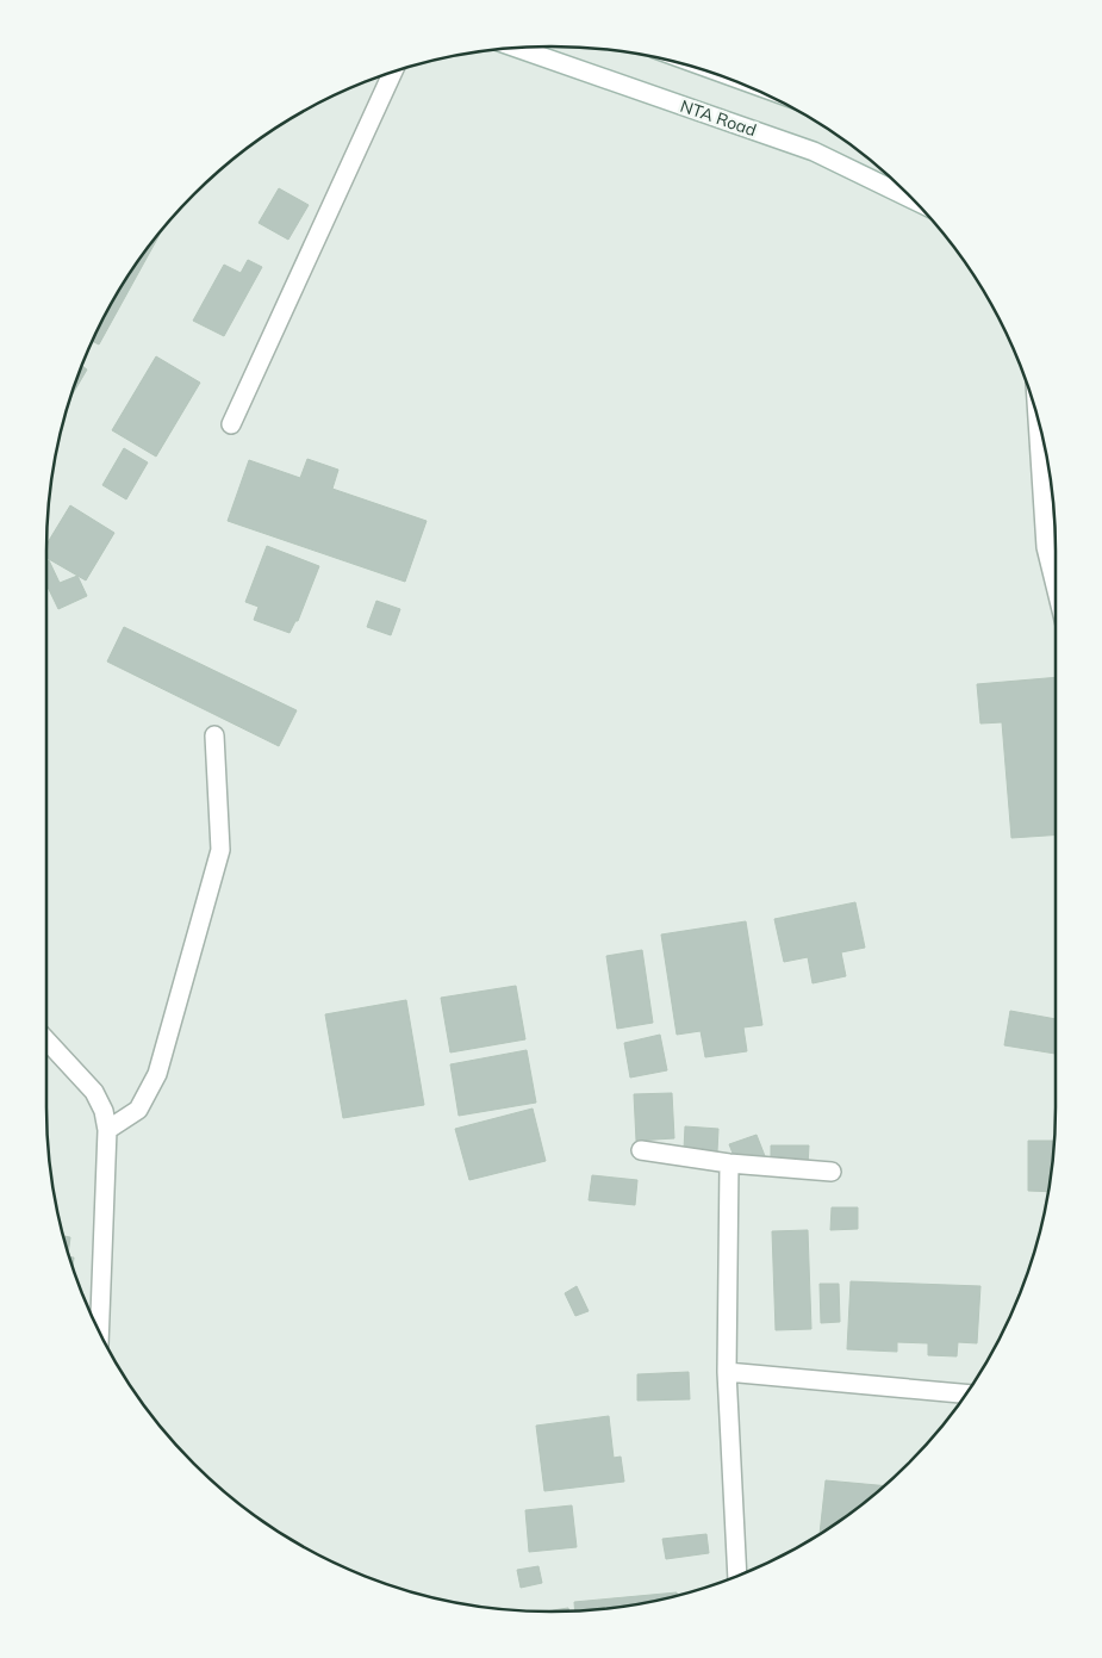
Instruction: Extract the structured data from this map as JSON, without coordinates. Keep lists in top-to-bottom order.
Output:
{
  "streets": {
    "street": ["NTA Road"]
  }
}
